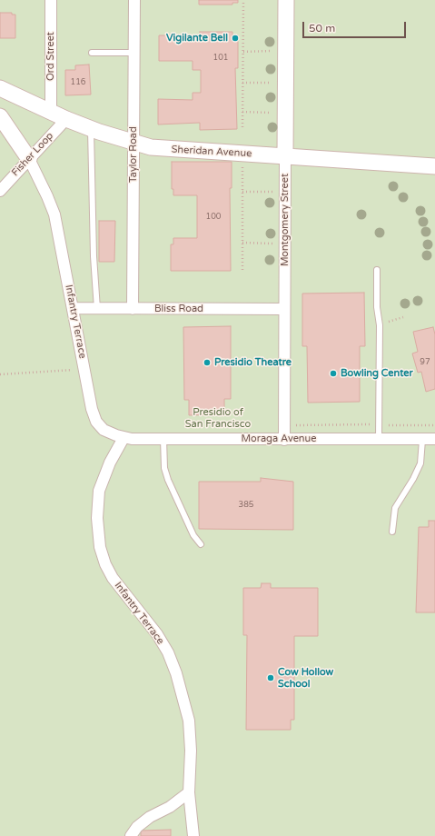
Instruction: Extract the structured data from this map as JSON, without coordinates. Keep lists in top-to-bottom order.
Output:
{
  "streets": {
    "street": [
      "Ord Street",
      "Sheridan Avenue",
      "Fisher Loop",
      "Taylor Road",
      "Montgomery Street",
      "Bliss Road",
      "Infantry Terrace",
      "Moraga Avenue"
    ]
  },
  "crossings": [
    ["Ord Street", "Sheridan Avenue"],
    ["Sheridan Avenue", "Fisher Loop"],
    ["Sheridan Avenue", "Taylor Road"],
    ["Sheridan Avenue", "Montgomery Street"],
    ["Fisher Loop", "Infantry Terrace"],
    ["Taylor Road", "Bliss Road"],
    ["Montgomery Street", "Bliss Road"],
    ["Montgomery Street", "Moraga Avenue"],
    ["Bliss Road", "Infantry Terrace"],
    ["Infantry Terrace", "Moraga Avenue"]
  ],
  "parks": ["Presidio of San Francisco"],
  "places": [
    "Vigilante Bell",
    "Presidio Theatre",
    "Bowling Center",
    "Cow Hollow School"
  ],
  "house_numbers": [
    "101",
    "116",
    "100",
    "97",
    "385"
  ],
  "scale_bar": "50 m"
}
